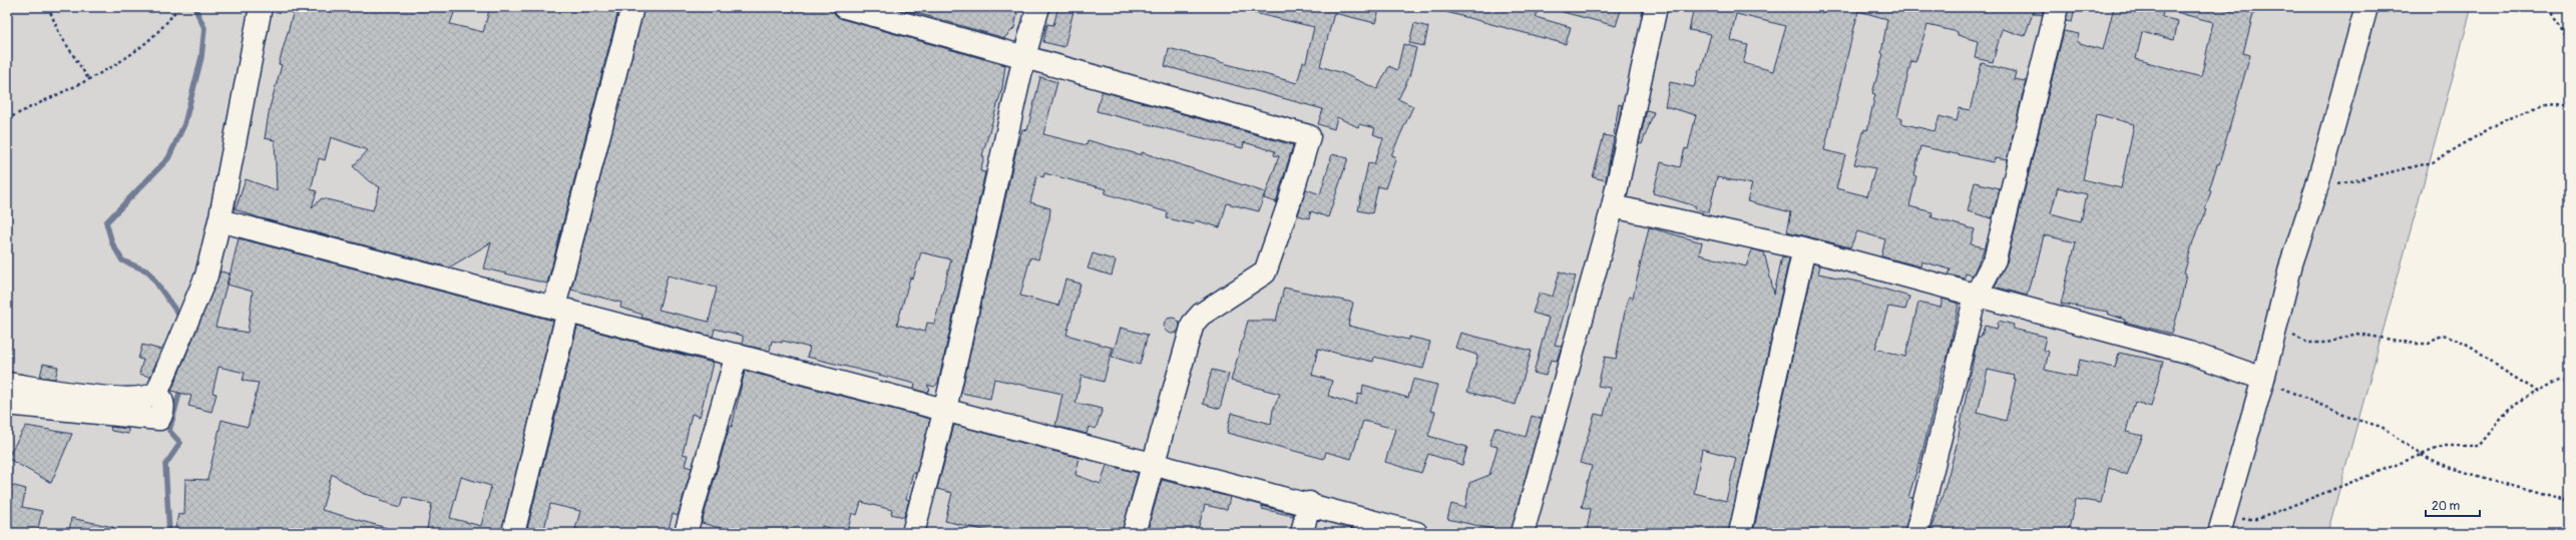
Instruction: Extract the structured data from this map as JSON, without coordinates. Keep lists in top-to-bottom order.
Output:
{
  "scale_bar": "20 m"
}
